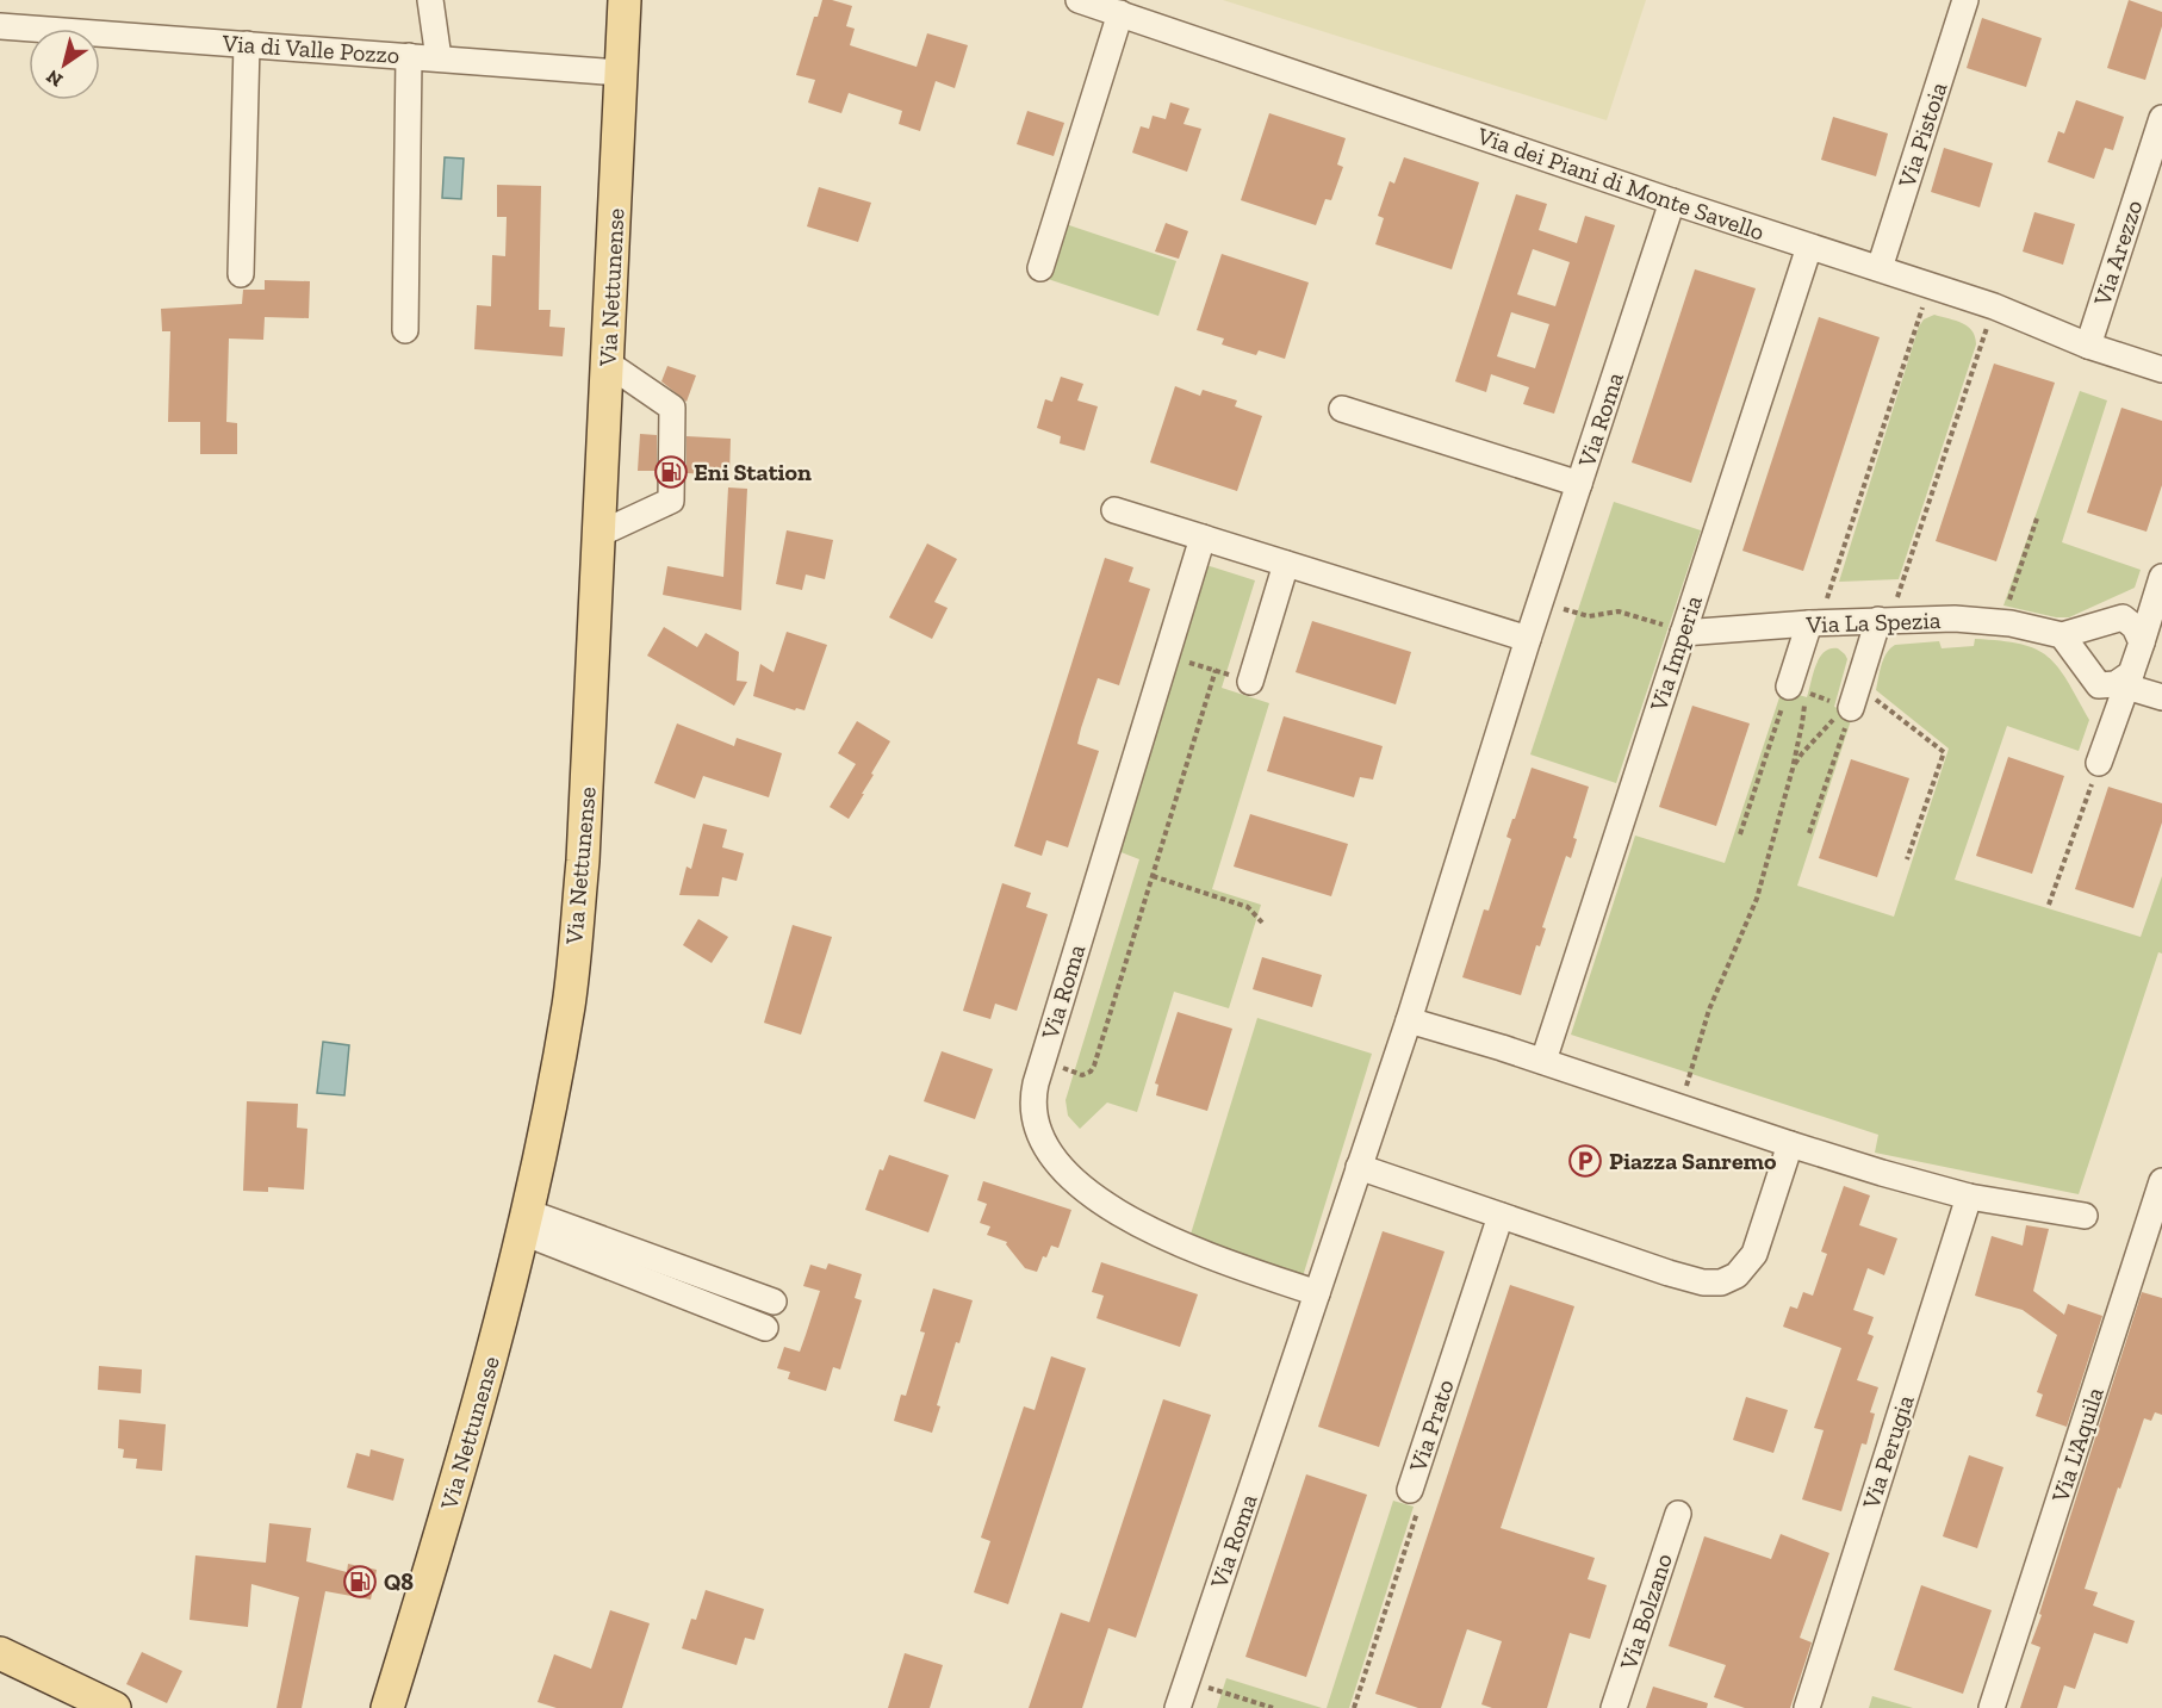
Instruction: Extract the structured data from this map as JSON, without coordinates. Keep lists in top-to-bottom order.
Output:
{
  "streets": {
    "main road": ["Via Nettunense"],
    "street": [
      "Via di Valle Pozzo",
      "Via Pistoia",
      "Via dei Piani di Monte Savello",
      "Via Arezzo",
      "Via Roma",
      "Via La Spezia",
      "Via Imperia",
      "Via Prato",
      "Via L'Aquila",
      "Via Perugia",
      "Via Bolzano"
    ]
  },
  "crossings": [
    ["Via di Valle Pozzo", "Via Nettunense"],
    ["Via Pistoia", "Via dei Piani di Monte Savello"],
    ["Via dei Piani di Monte Savello", "Via Arezzo"],
    ["Via dei Piani di Monte Savello", "Via Roma"],
    ["Via dei Piani di Monte Savello", "Via Imperia"],
    ["Via La Spezia", "Via Imperia"]
  ],
  "places": {
    "fuel station": ["Eni Station", "Q8"],
    "parking": ["Piazza Sanremo"]
  },
  "north": "bottom left"
}
